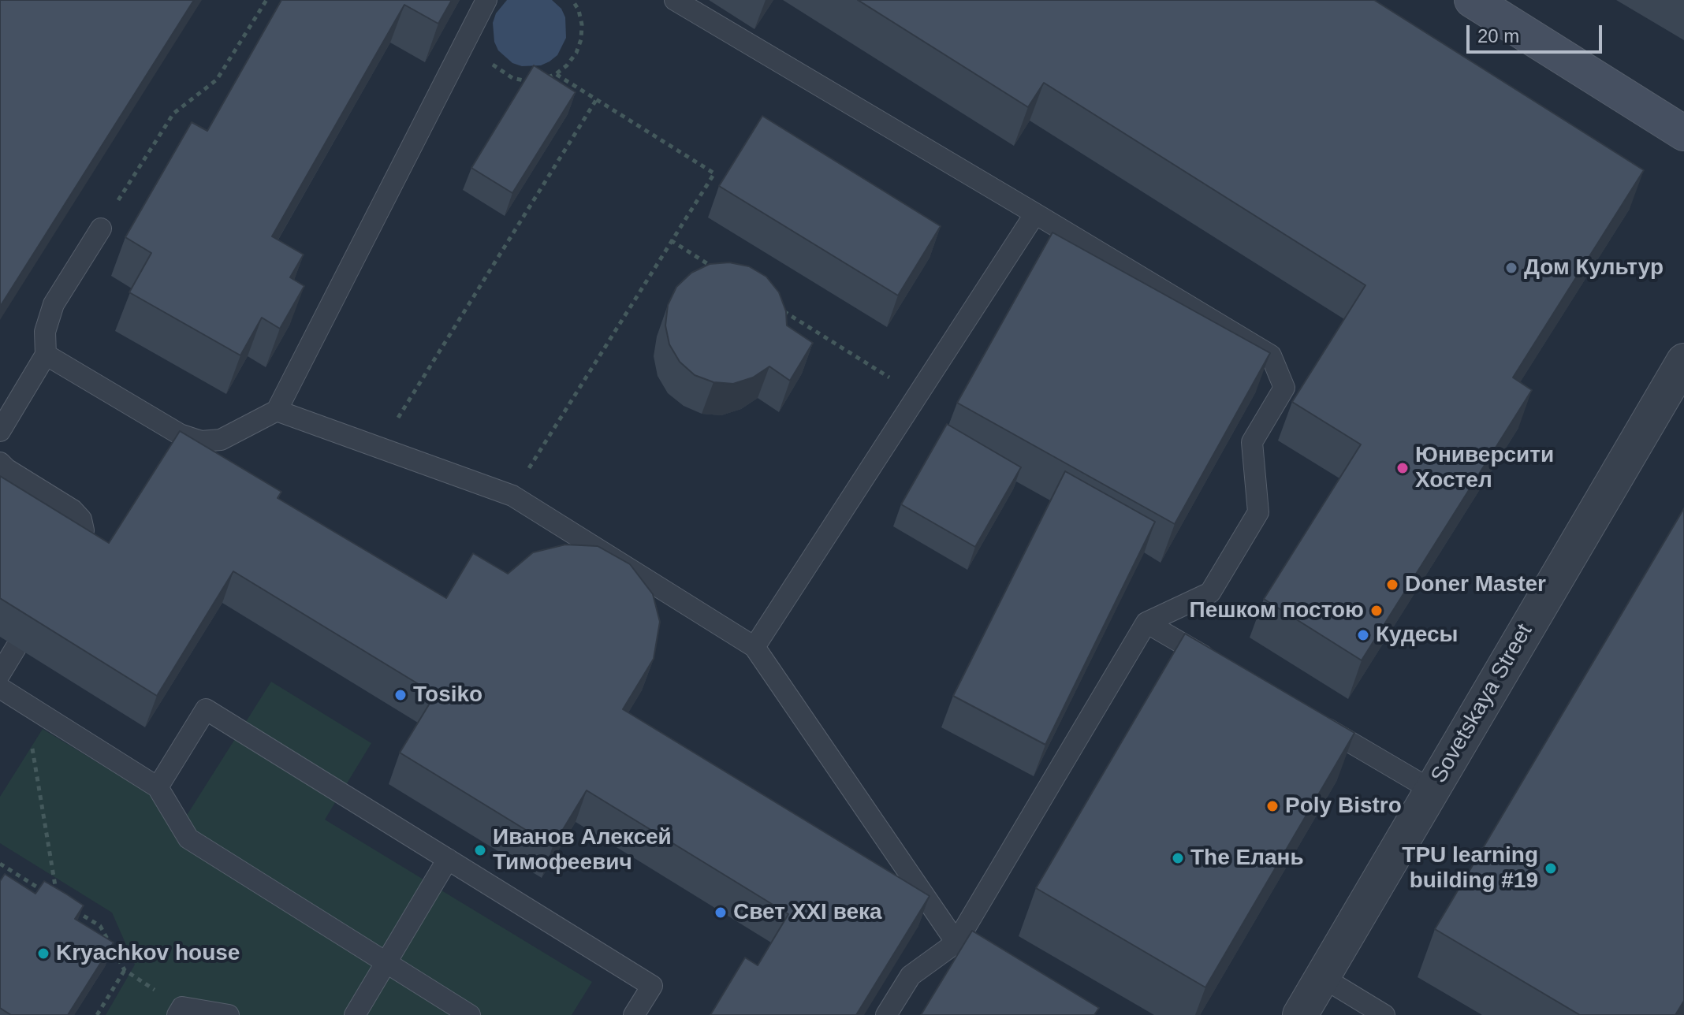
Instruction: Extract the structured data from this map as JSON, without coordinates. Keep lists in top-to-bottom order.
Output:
{
  "streets": {
    "street": ["Sovetskaya Street"]
  },
  "places": [
    "Дом Культур",
    "Юниверсити Хостел",
    "Doner Master",
    "Пешком постою",
    "Кудесы",
    "Tosiko",
    "Poly Bistro",
    "Иванов Алексей Тимофеевич",
    "The Елань",
    "TPU learning building #19",
    "Свет XXI века",
    "Kryachkov house"
  ],
  "scale_bar": "20 m"
}
